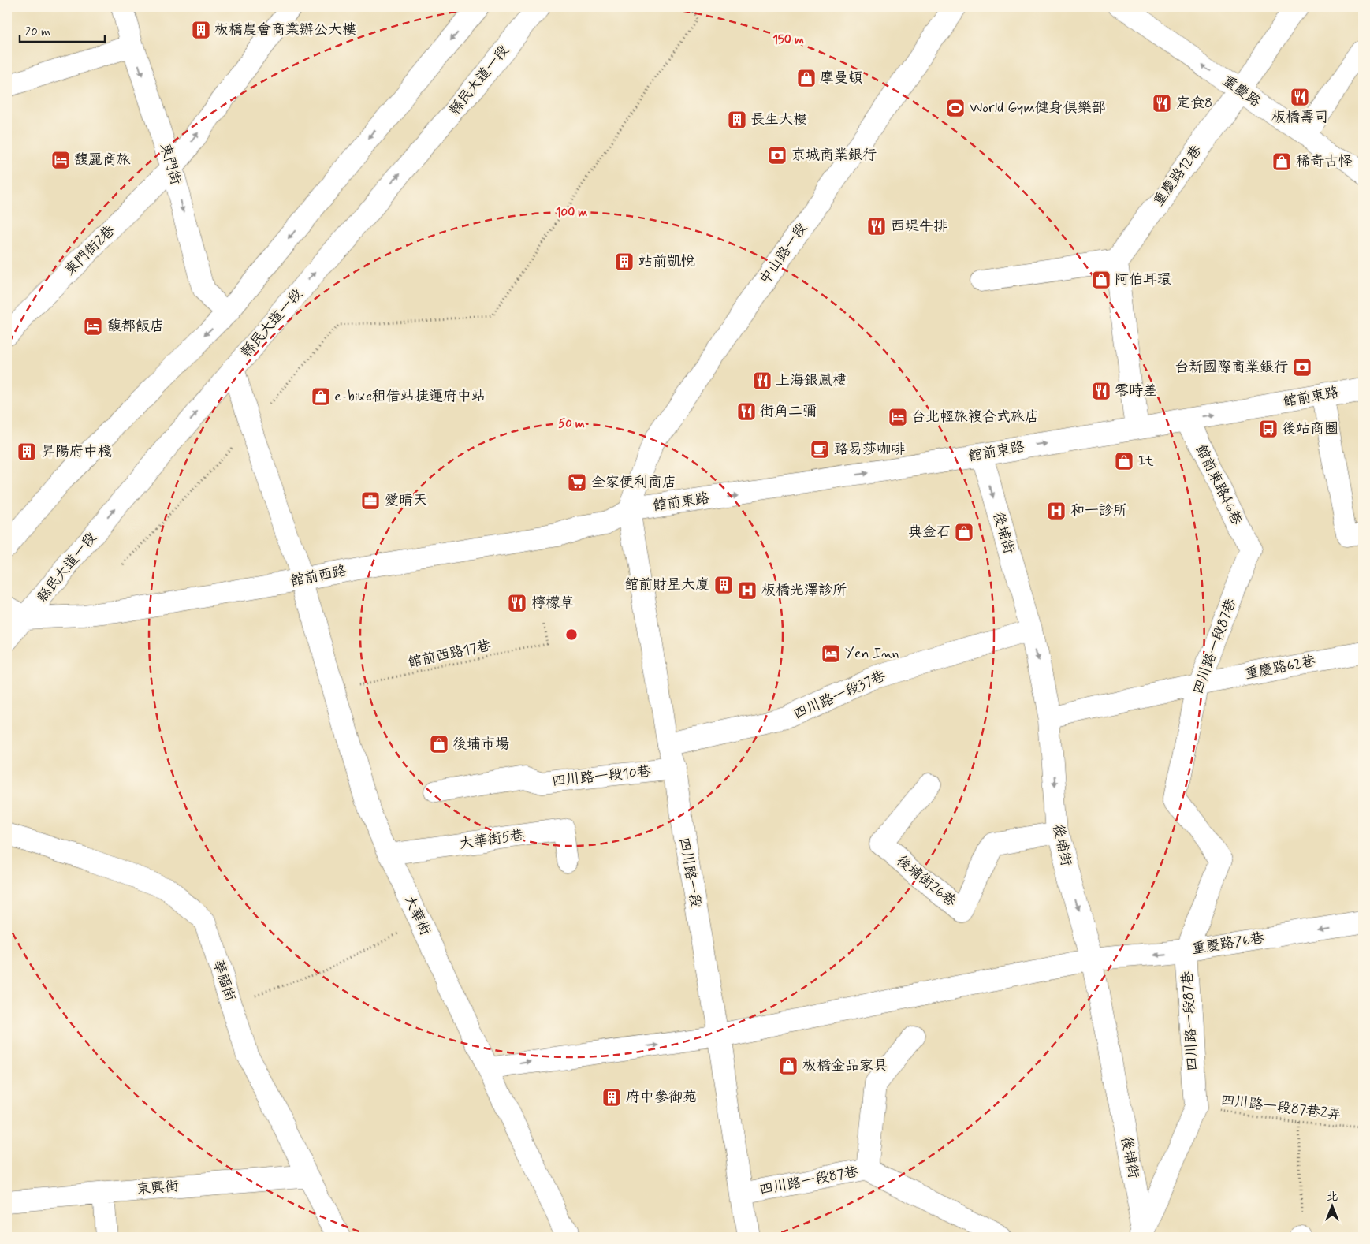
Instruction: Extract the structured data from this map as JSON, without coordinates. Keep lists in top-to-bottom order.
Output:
{
  "streets": {
    "street": [
      "縣民大道一段",
      "重慶路",
      "東門街",
      "重慶路12巷",
      "東門街2巷",
      "中山路一段",
      "館前東路",
      "館前東路46巷",
      "後埔街",
      "館前西路",
      "四川路一段87巷",
      "重慶路62巷",
      "四川路一段37巷",
      "四川路一段10巷",
      "大華街5巷",
      "四川路一段",
      "後埔街26巷",
      "大華街",
      "重慶路76巷",
      "華福街",
      "東興街"
    ],
    "path": ["館前西路17巷", "四川路一段87巷2弄"]
  },
  "crossings": [
    ["縣民大道一段", "館前西路"],
    ["縣民大道一段", "大華街"],
    ["重慶路", "重慶路12巷"],
    ["東門街", "東門街2巷"],
    ["中山路一段", "館前東路"],
    ["中山路一段", "館前西路"],
    ["中山路一段", "四川路一段"],
    ["館前東路", "館前東路46巷"],
    ["館前東路", "後埔街"],
    ["館前東路", "館前西路"],
    ["館前東路", "四川路一段"],
    ["館前東路46巷", "四川路一段87巷"],
    ["後埔街", "四川路一段87巷"],
    ["後埔街", "重慶路62巷"],
    ["後埔街", "四川路一段37巷"],
    ["後埔街", "後埔街26巷"],
    ["後埔街", "重慶路76巷"],
    ["館前西路", "四川路一段"],
    ["館前西路", "大華街"],
    ["四川路一段87巷", "重慶路62巷"],
    ["四川路一段87巷", "四川路一段"],
    ["四川路一段87巷", "重慶路76巷"],
    ["四川路一段87巷", "四川路一段87巷2弄"],
    ["館前西路17巷", "大華街"],
    ["四川路一段37巷", "四川路一段"],
    ["四川路一段10巷", "四川路一段"],
    ["大華街5巷", "大華街"],
    ["四川路一段", "重慶路76巷"],
    ["大華街", "重慶路76巷"],
    ["華福街", "東興街"]
  ],
  "one_way": [
    "重慶路",
    "東門街",
    "館前東路",
    "後埔街"
  ],
  "places": {
    "building": [
      "板橋農會商業辦公大樓",
      "長生大樓",
      "站前凱悅",
      "昇陽府中棧",
      "館前財星大廈",
      "府中參御苑"
    ],
    "shop": [
      "摩曼頓",
      "稀奇古怪",
      "阿伯耳環",
      "e-bike租借站捷運府中站",
      "It",
      "典金石",
      "後埔市場",
      "板橋金品家具"
    ],
    "restaurant": [
      "板橋壽司",
      "定食8",
      "西堤牛排",
      "上海銀鳳樓",
      "零時差",
      "街角二彌",
      "檸檬草"
    ],
    "sports": ["World Gym健身俱樂部"],
    "bank": ["京城商業銀行", "台新國際商業銀行"],
    "hotel": [
      "馥麗商旅",
      "馥都飯店",
      "台北輕旅複合式旅店",
      "Yen Inn"
    ],
    "bus stop": ["後站商圈"],
    "cafe": ["路易莎咖啡"],
    "supermarket": ["全家便利商店"],
    "office": ["愛晴天"],
    "hospital": ["和一診所", "板橋光澤診所"]
  },
  "scale_bar": "20 m",
  "north": "top",
  "rings": ["150 m", "100 m", "50 m"]
}
